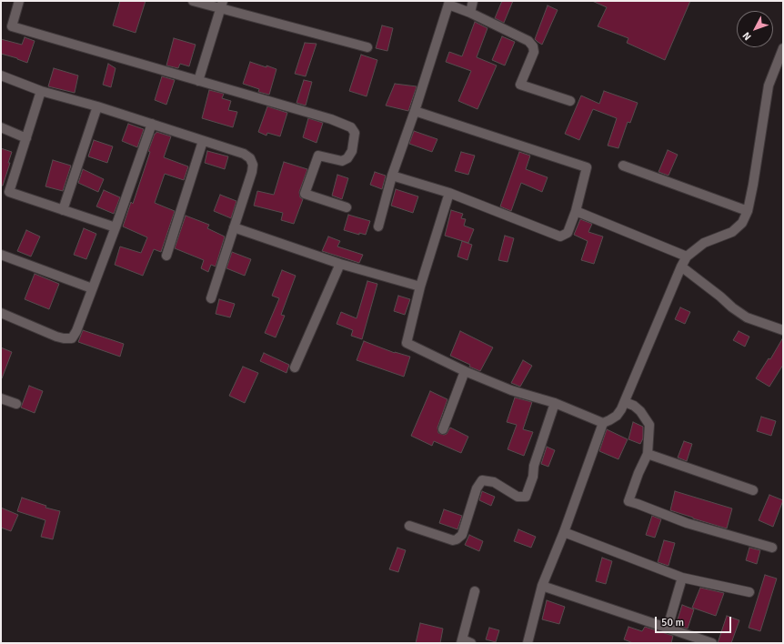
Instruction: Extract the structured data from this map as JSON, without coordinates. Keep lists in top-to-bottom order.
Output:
{
  "scale_bar": "50 m",
  "north": "bottom left"
}
